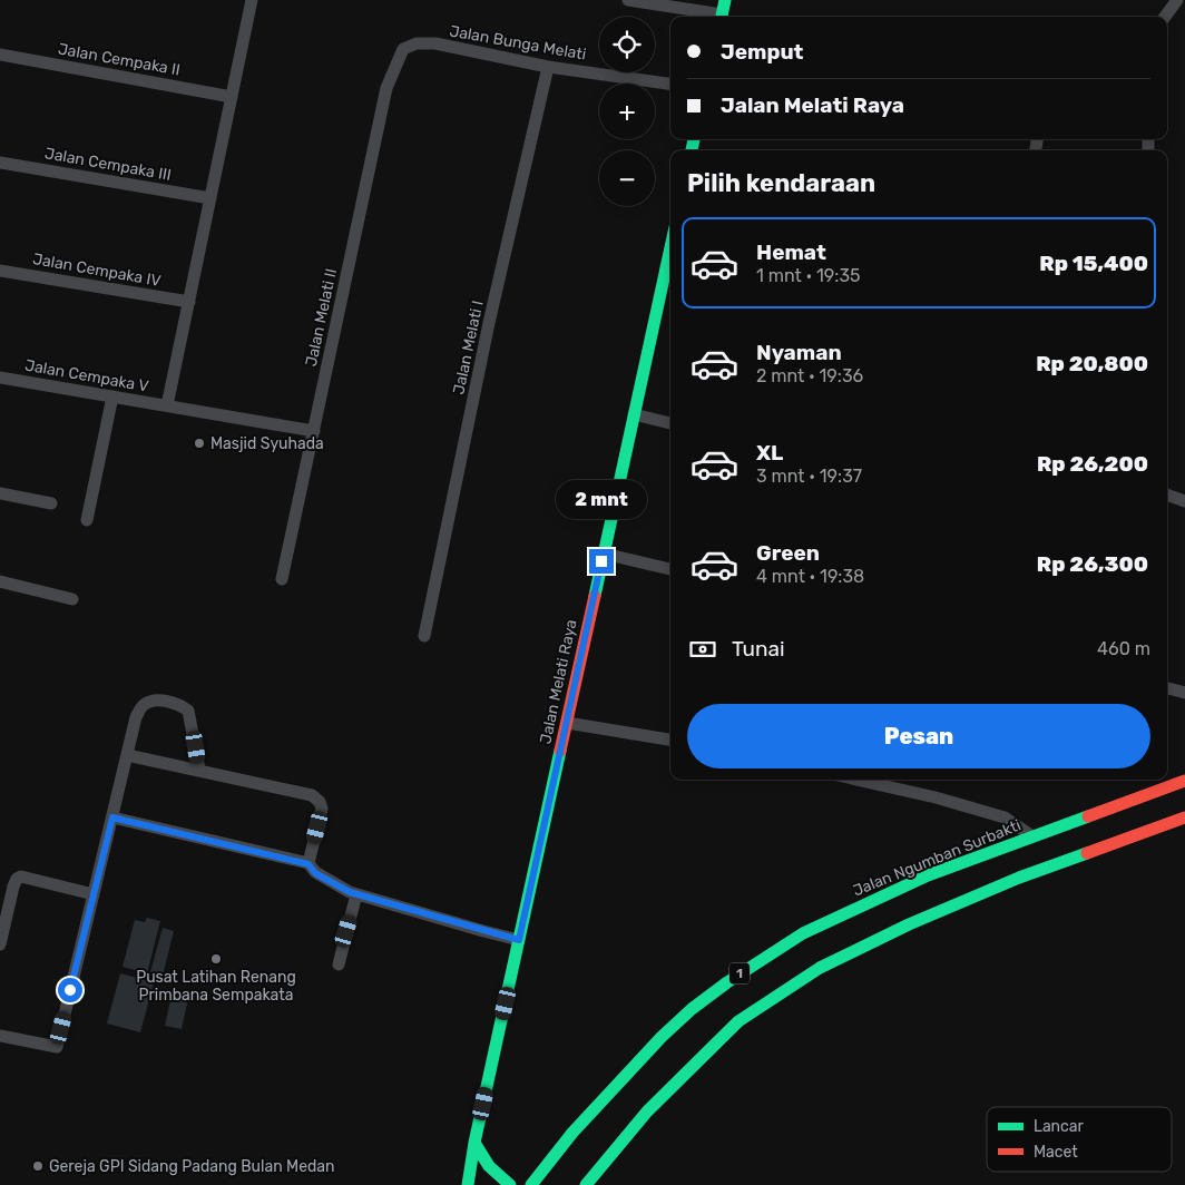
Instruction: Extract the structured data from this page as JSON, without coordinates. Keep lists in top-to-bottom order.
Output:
{
  "streets": {
    "main road": ["Jalan Melati Raya", "Jalan Ngumban Surbakti", "1"],
    "street": [
      "Jalan Bunga Melati",
      "Jalan Cempaka II",
      "Jalan Cempaka III",
      "Jalan Cempaka IV",
      "Jalan Melati II",
      "Jalan Melati I",
      "Jalan Cempaka V"
    ]
  },
  "crossings": [
    ["Jalan Bunga Melati", "Jalan Melati II"],
    ["Jalan Bunga Melati", "Jalan Melati I"],
    ["Jalan Melati II", "Jalan Cempaka V"]
  ],
  "places": ["Masjid Syuhada", "Pusat Latihan Renang Primbana Sempakata", "Gereja GPI Sidang Padang Bulan Medan"],
  "legend": ["Lancar", "Macet"],
  "page": {
    "map_buttons": ["+", "−"],
    "banner": ["Jemput", "Jalan Melati Raya"],
    "heading": "Pilih kendaraan",
    "list": [
      {
        "name": "Hemat",
        "note": "1 mnt · 19:35",
        "value": "Rp 15,400"
      },
      {
        "name": "Nyaman",
        "note": "2 mnt · 19:36",
        "value": "Rp 20,800"
      },
      {
        "name": "XL",
        "note": "3 mnt · 19:37",
        "value": "Rp 26,200"
      },
      {
        "name": "Green",
        "note": "4 mnt · 19:38",
        "value": "Rp 26,300"
      }
    ],
    "bubble": "2 mnt",
    "pay": ["Tunai", "460 m"],
    "buttons": "Pesan"
  }
}
